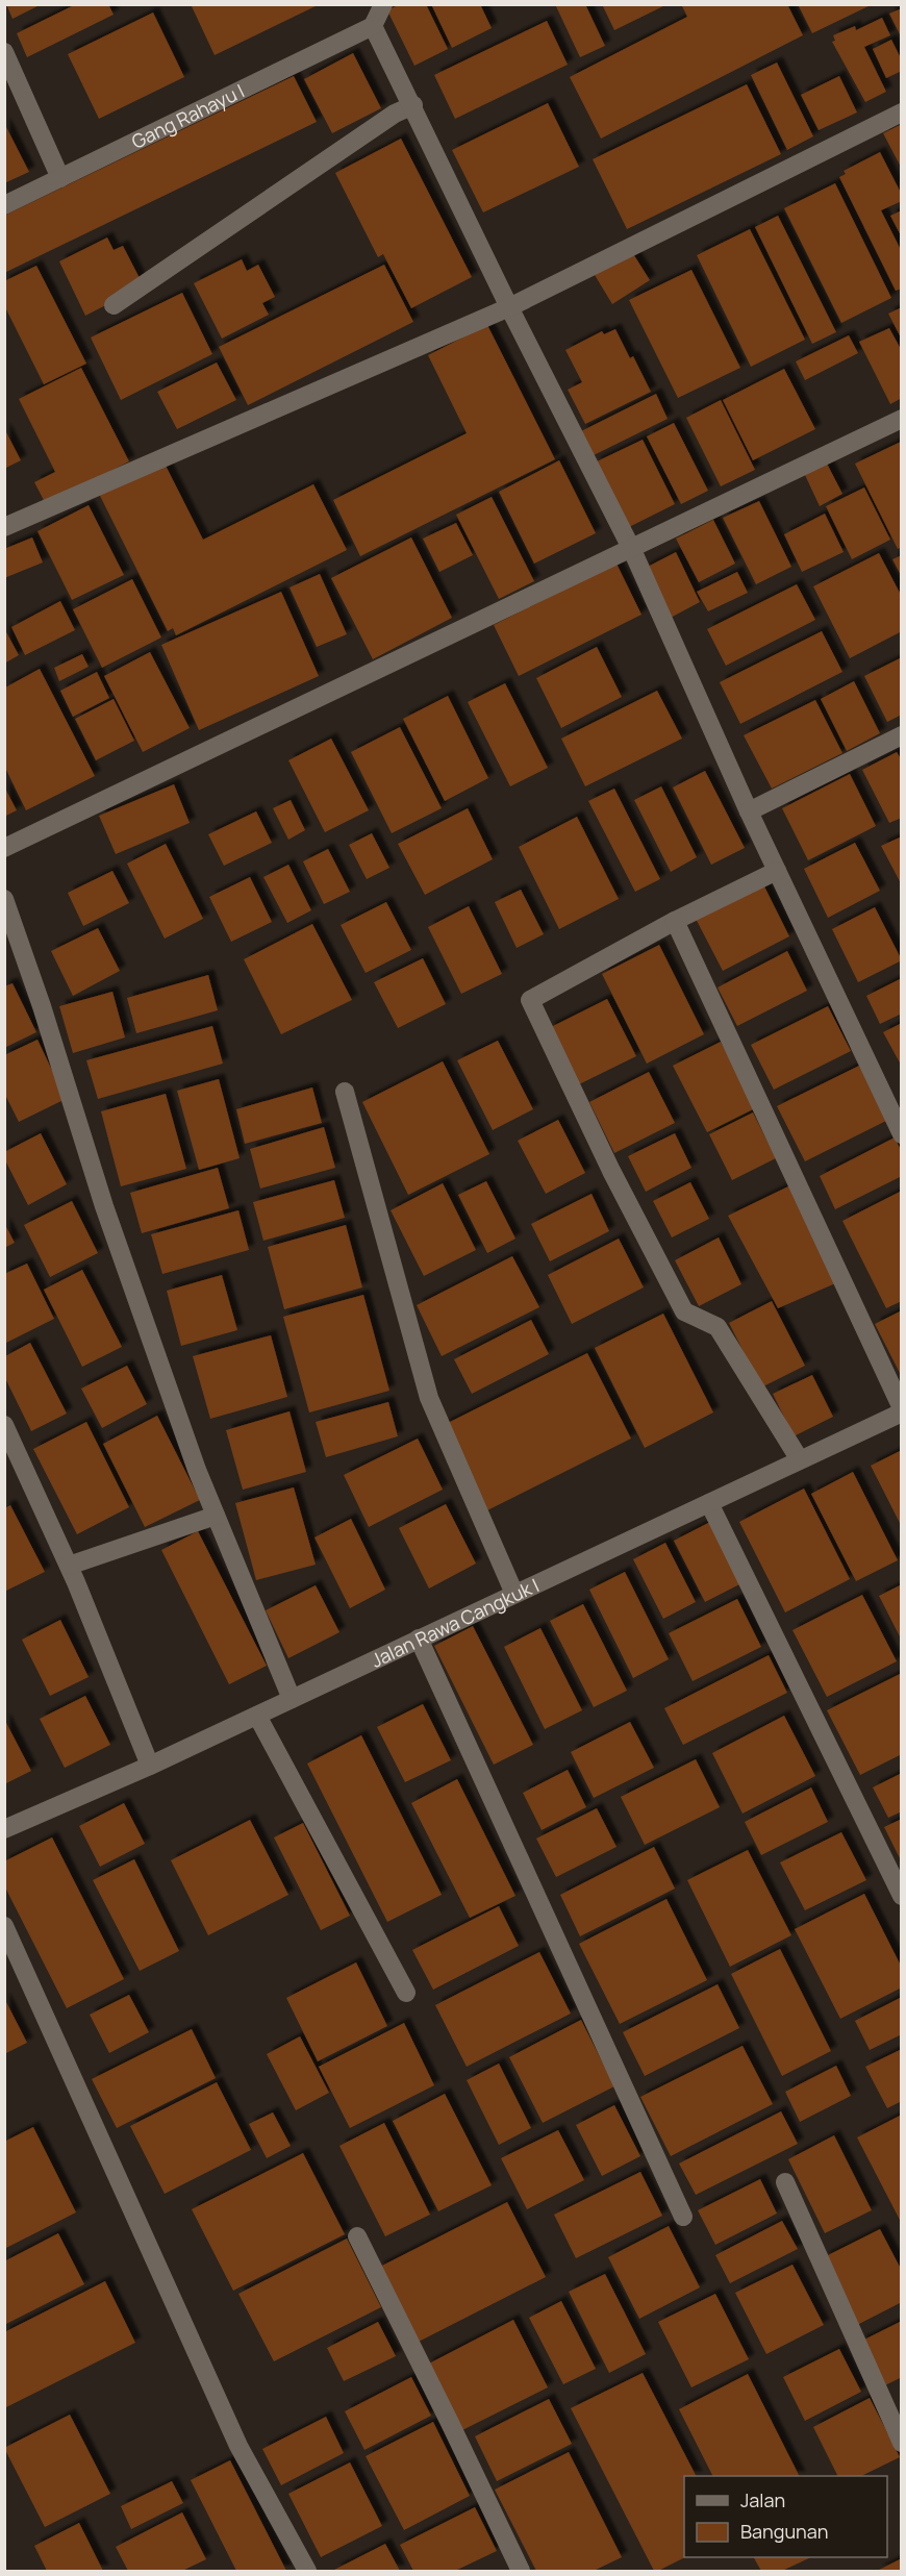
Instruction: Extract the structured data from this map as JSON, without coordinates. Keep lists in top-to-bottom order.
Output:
{
  "streets": {
    "street": ["Gang Rahayu I", "Jalan Rawa Cangkuk I"]
  },
  "legend": ["Jalan", "Bangunan"]
}
